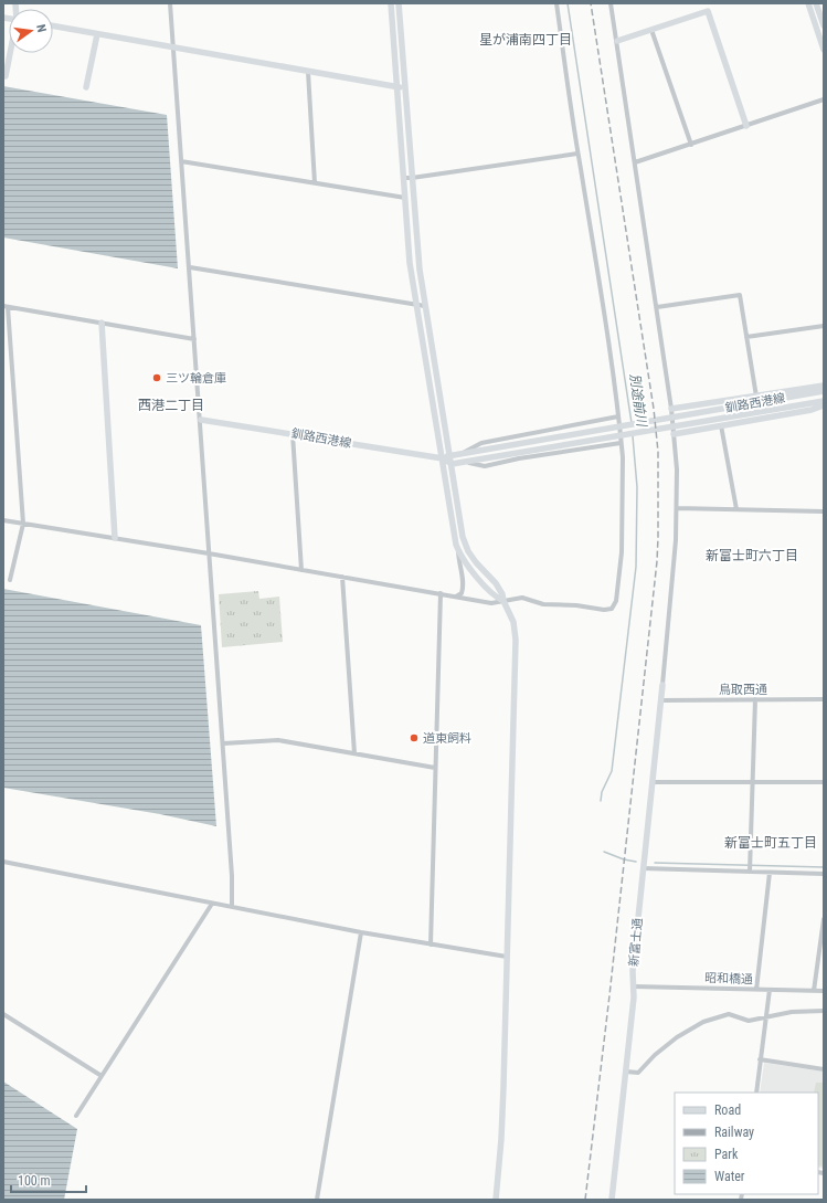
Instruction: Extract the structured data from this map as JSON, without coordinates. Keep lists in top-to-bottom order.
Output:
{
  "streets": {
    "street": [
      "釧路西港線",
      "鳥取西通",
      "新富士通",
      "昭和橋通"
    ]
  },
  "crossings": [
    ["鳥取西通", "新富士通"],
    ["新富士通", "昭和橋通"]
  ],
  "districts": [
    "星が浦南四丁目",
    "西港二丁目",
    "新富士町六丁目",
    "新富士町五丁目"
  ],
  "water": ["別途前川"],
  "places": ["三ツ輪倉庫", "道東飼料"],
  "legend": [
    "Road",
    "Railway",
    "Park",
    "Water"
  ],
  "scale_bar": "100 m",
  "north": "right"
}
